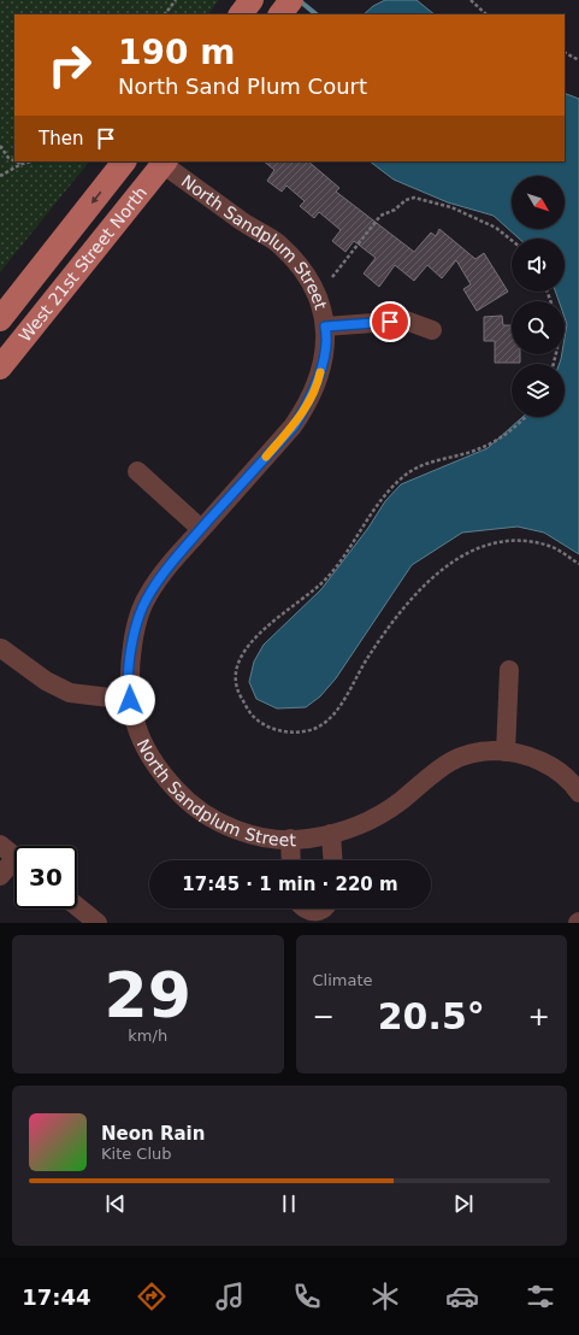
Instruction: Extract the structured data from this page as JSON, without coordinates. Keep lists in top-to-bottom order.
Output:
{
  "streets": {
    "main road": ["West 21st Street North"],
    "street": ["North Sandplum Street"]
  },
  "crossings": [
    ["North Sandplum Street", "West 21st Street North"]
  ],
  "north": "bottom right",
  "page": {
    "turn": ["190 m", "North Sand Plum Court"],
    "then": "Then",
    "limit": "30",
    "trip": "17:45 · 1 min · 220 m",
    "tile": [
      ["29", "km/h"],
      "Climate"
    ],
    "heat": ["−", "20.5°", "+"],
    "song": ["Neon Rain", "Kite Club"],
    "tabs": "17:44"
  }
}
